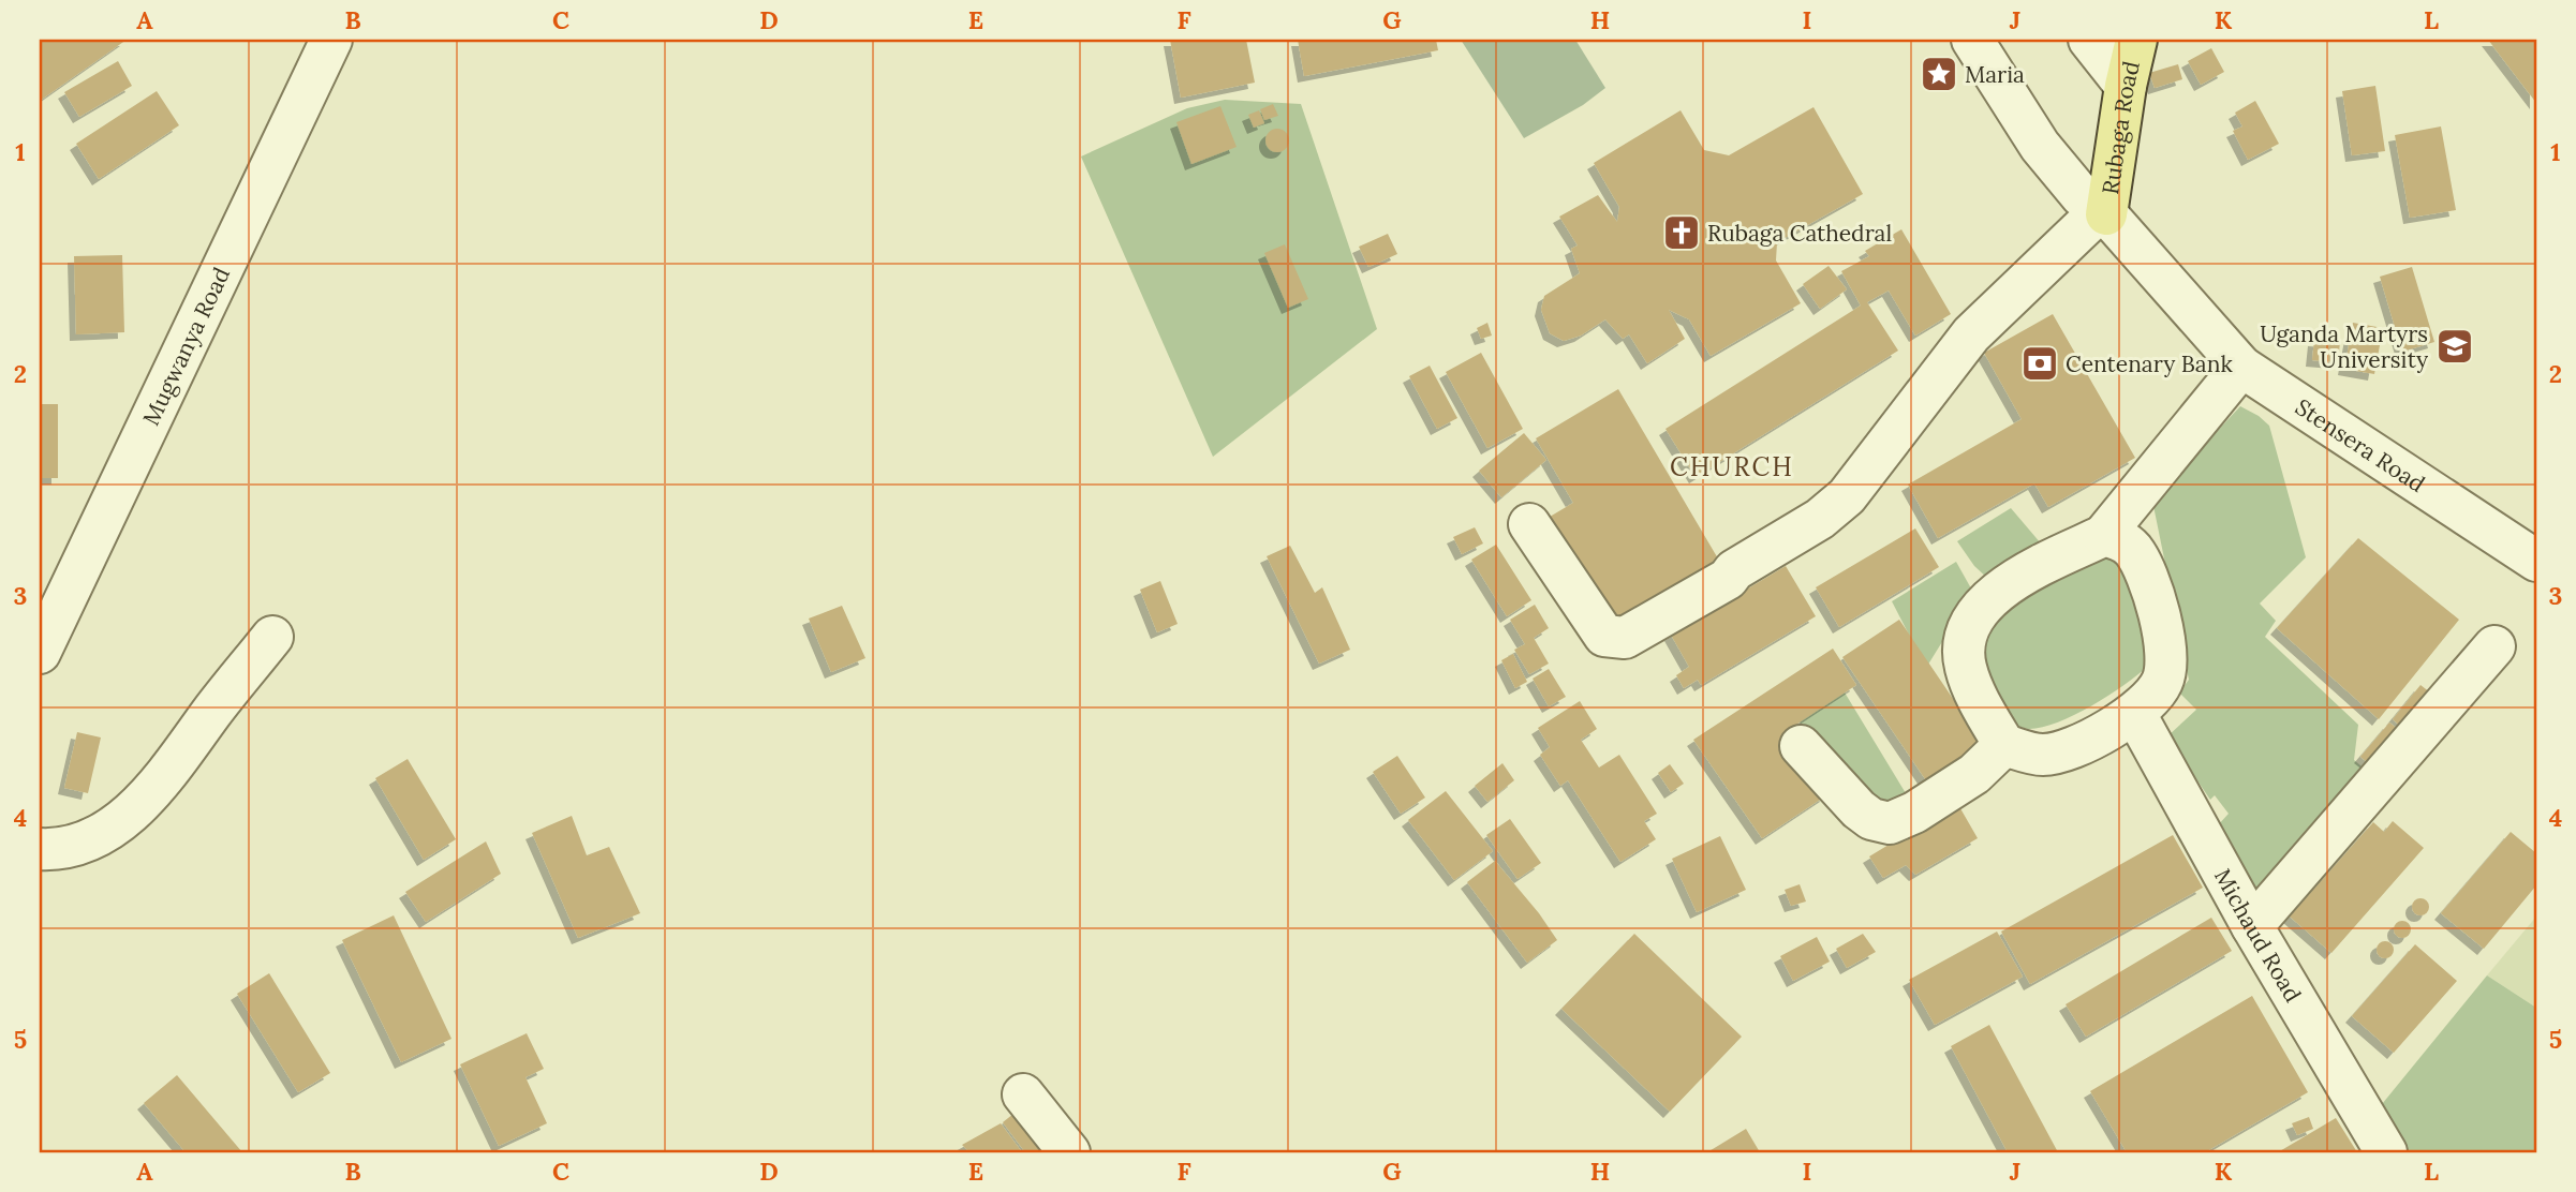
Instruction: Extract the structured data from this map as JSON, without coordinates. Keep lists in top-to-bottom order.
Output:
{
  "streets": {
    "main road": ["Rubaga Road"],
    "street": ["Mugwanya Road", "Stensera Road", "Michaud Road"]
  },
  "crossings": [
    ["Rubaga Road", "Stensera Road"]
  ],
  "districts": ["CHURCH"],
  "places": {
    "place": ["Maria"],
    "church": ["Rubaga Cathedral"],
    "school or university": ["Uganda Martyrs University"],
    "bank": ["Centenary Bank"]
  },
  "grid": {
    "columns": [
      "A",
      "B",
      "C",
      "D",
      "E",
      "F",
      "G",
      "H",
      "I",
      "J",
      "K",
      "L"
    ],
    "rows": [
      "1",
      "2",
      "3",
      "4",
      "5"
    ]
  }
}
